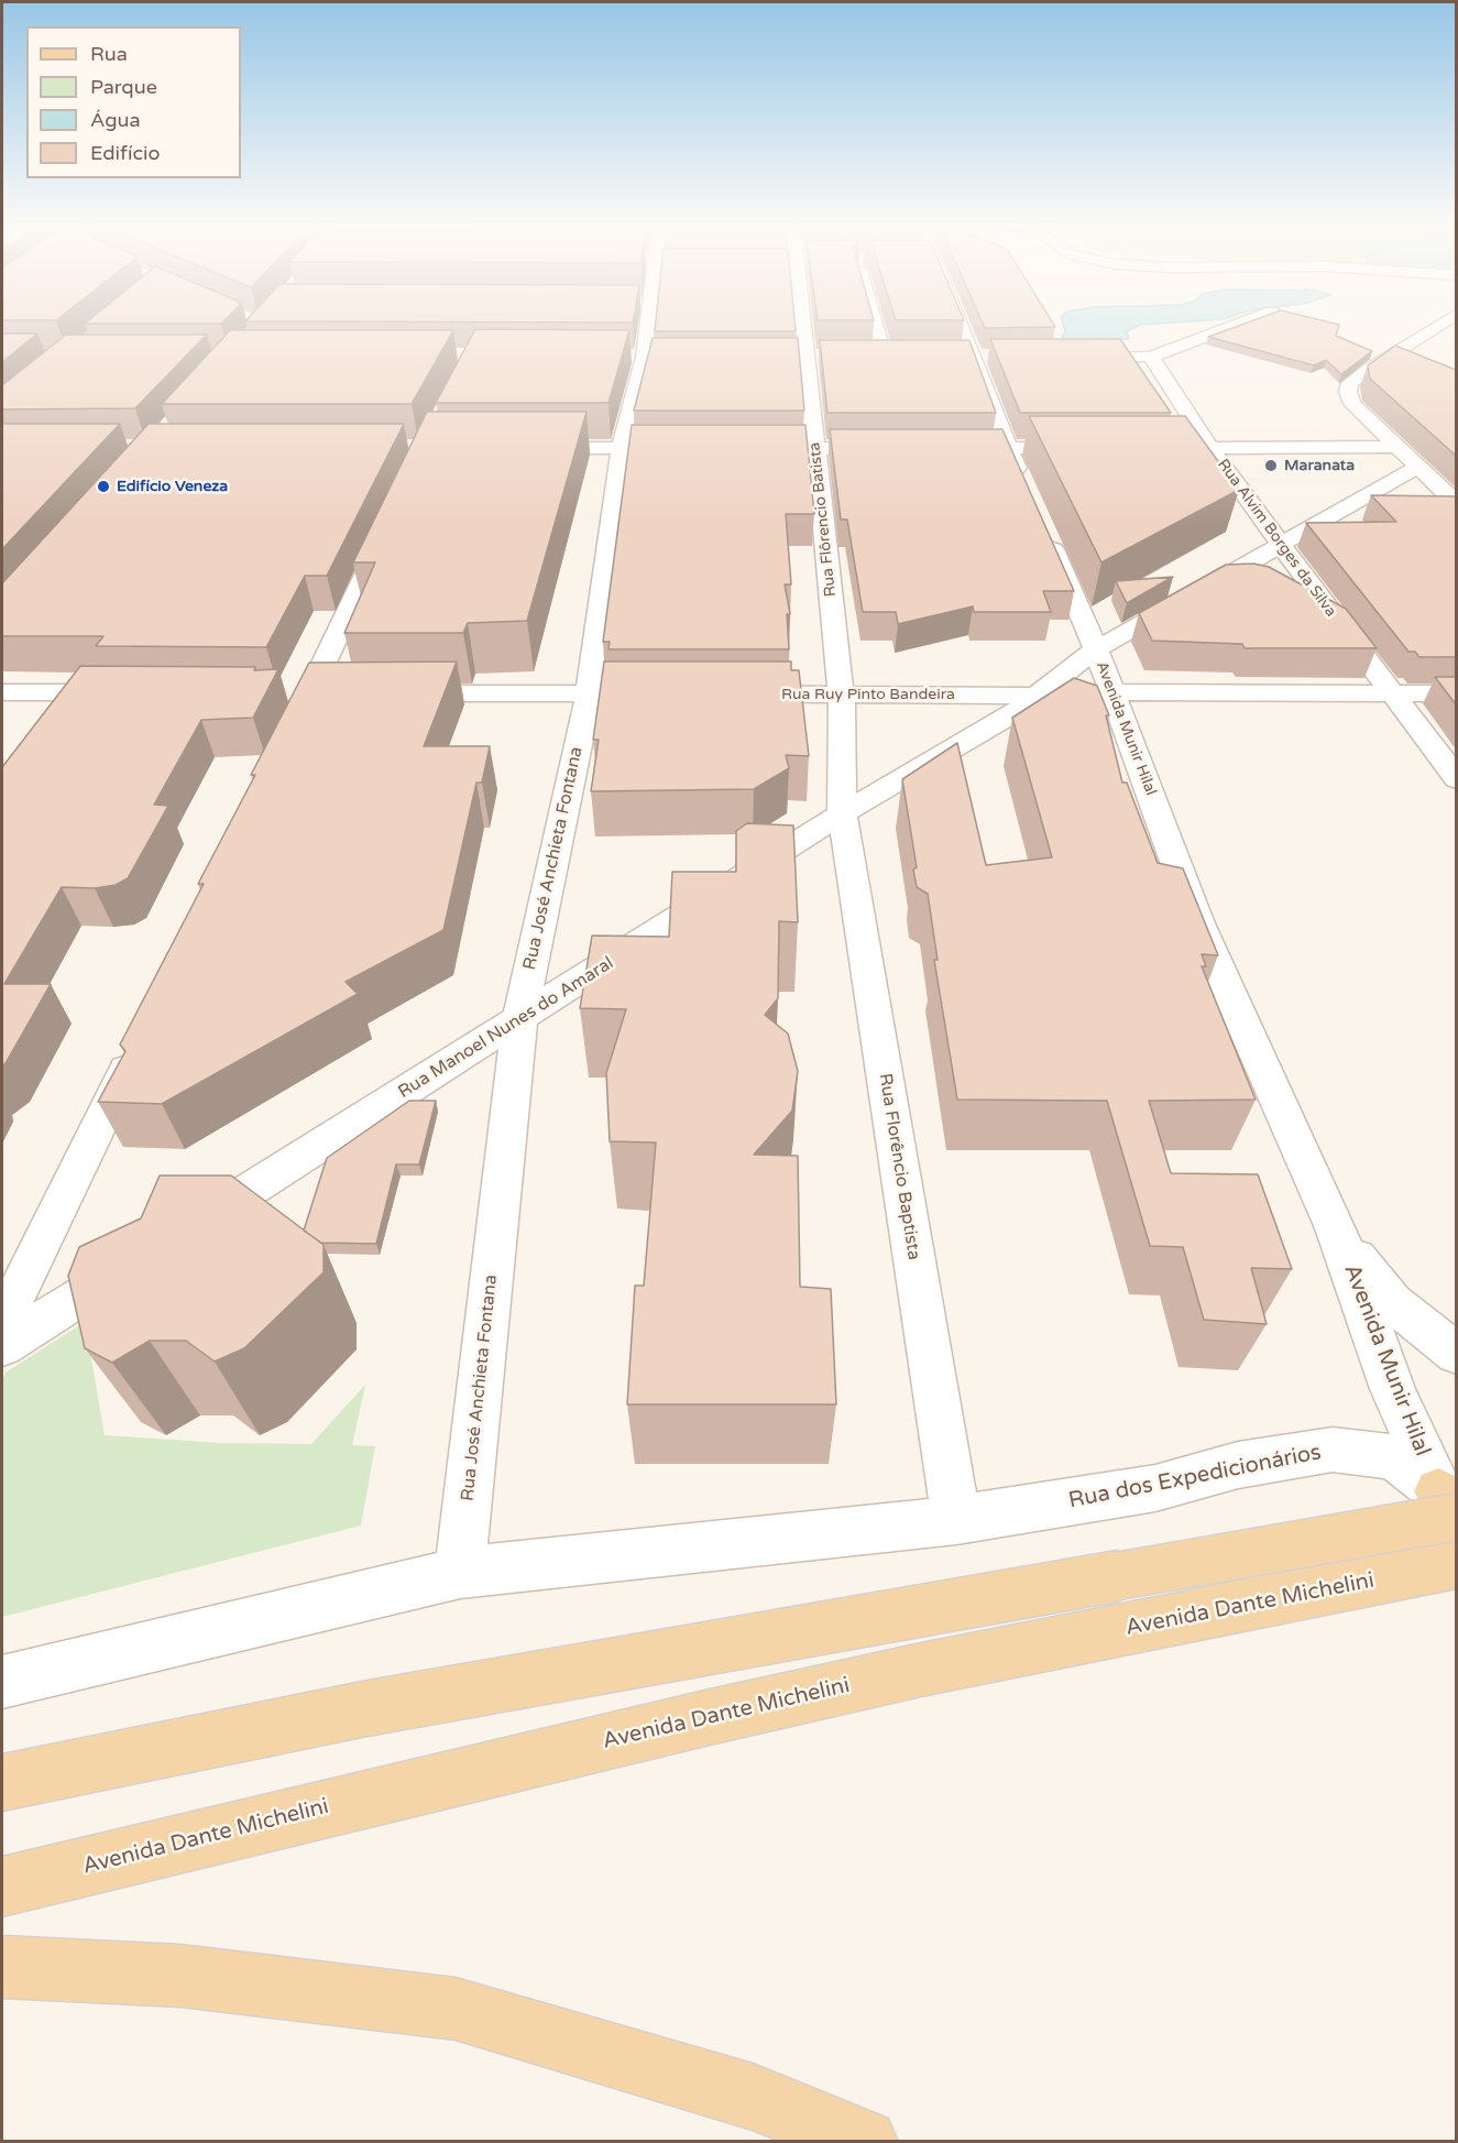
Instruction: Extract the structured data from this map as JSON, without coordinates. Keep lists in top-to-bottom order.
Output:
{
  "streets": {
    "main road": ["Avenida Dante Michelini"],
    "street": [
      "Rua Flôrencio Batista",
      "Rua Alvim Borges da Silva",
      "Rua Ruy Pinto Bandeira",
      "Avenida Munir Hilal",
      "Rua José Anchieta Fontana",
      "Rua Manoel Nunes do Amaral",
      "Rua Florêncio Baptista",
      "Rua dos Expedicionários"
    ]
  },
  "crossings": [
    ["Rua Flôrencio Batista", "Rua Ruy Pinto Bandeira"],
    ["Rua Flôrencio Batista", "Rua Manoel Nunes do Amaral"],
    ["Rua Flôrencio Batista", "Rua Florêncio Baptista"],
    ["Rua Alvim Borges da Silva", "Rua Ruy Pinto Bandeira"],
    ["Rua Alvim Borges da Silva", "Rua Manoel Nunes do Amaral"],
    ["Rua Ruy Pinto Bandeira", "Avenida Munir Hilal"],
    ["Rua Ruy Pinto Bandeira", "Rua Manoel Nunes do Amaral"],
    ["Avenida Munir Hilal", "Rua Manoel Nunes do Amaral"],
    ["Avenida Munir Hilal", "Rua dos Expedicionários"],
    ["Rua José Anchieta Fontana", "Rua Manoel Nunes do Amaral"],
    ["Rua Manoel Nunes do Amaral", "Rua Florêncio Baptista"],
    ["Rua Florêncio Baptista", "Rua dos Expedicionários"]
  ],
  "places": ["Maranata", "Edifício Veneza"],
  "legend": [
    "Rua",
    "Parque",
    "Água",
    "Edifício"
  ]
}
